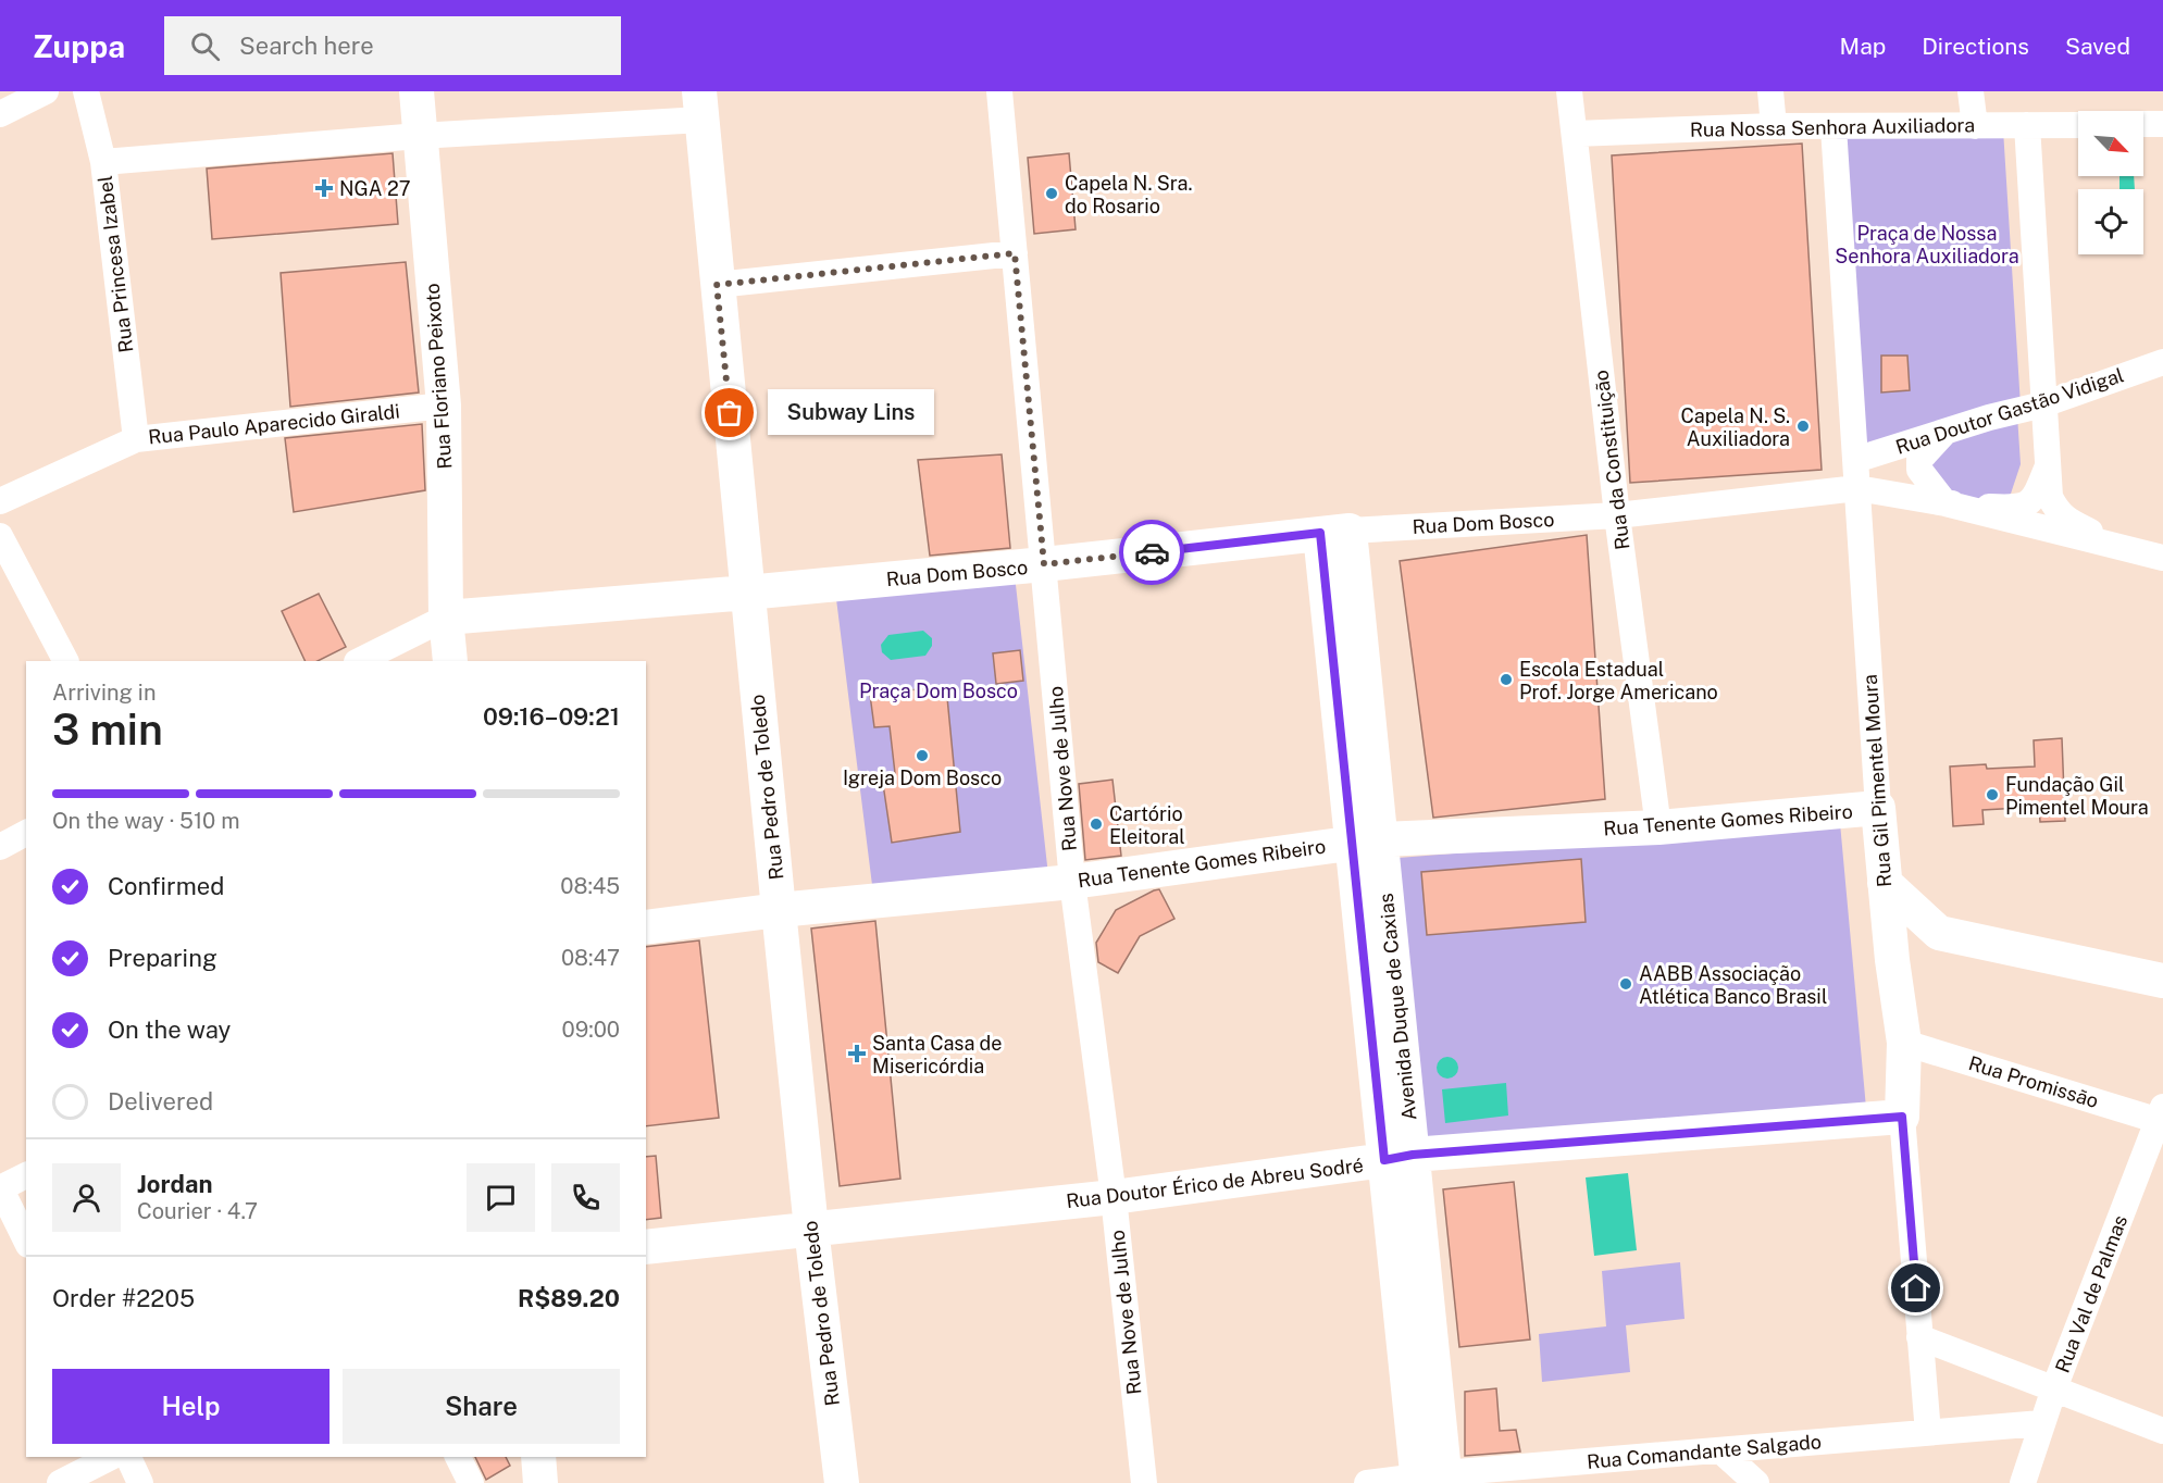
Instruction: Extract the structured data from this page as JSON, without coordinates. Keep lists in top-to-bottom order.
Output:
{
  "streets": {
    "main road": [
      "Rua Floriano Peixoto",
      "Rua Dom Bosco",
      "Rua Gil Pimentel Moura",
      "Rua Pedro de Toledo",
      "Rua Tenente Gomes Ribeiro",
      "Avenida Duque de Caxias",
      "Rua Doutor Érico de Abreu Sodré"
    ],
    "street": [
      "Rua Nossa Senhora Auxiliadora",
      "Rua Princesa Izabel",
      "Rua Doutor Gastão Vidigal",
      "Rua Paulo Aparecido Giraldi",
      "Rua da Constituição",
      "Rua Nove de Julho",
      "Rua Promissão",
      "Rua Val de Palmas",
      "Rua Comandante Salgado"
    ]
  },
  "crossings": [
    ["Rua Nossa Senhora Auxiliadora", "Rua da Constituição"],
    ["Rua Nossa Senhora Auxiliadora", "Rua Gil Pimentel Moura"],
    ["Rua Princesa Izabel", "Rua Paulo Aparecido Giraldi"],
    ["Rua Floriano Peixoto", "Rua Paulo Aparecido Giraldi"],
    ["Rua Floriano Peixoto", "Rua Dom Bosco"],
    ["Rua Doutor Gastão Vidigal", "Rua Gil Pimentel Moura"],
    ["Rua da Constituição", "Rua Dom Bosco"],
    ["Rua da Constituição", "Rua Tenente Gomes Ribeiro"],
    ["Rua Dom Bosco", "Rua Nove de Julho"],
    ["Rua Dom Bosco", "Rua Gil Pimentel Moura"],
    ["Rua Dom Bosco", "Rua Pedro de Toledo"],
    ["Rua Dom Bosco", "Avenida Duque de Caxias"],
    ["Rua Nove de Julho", "Rua Tenente Gomes Ribeiro"],
    ["Rua Nove de Julho", "Rua Doutor Érico de Abreu Sodré"],
    ["Rua Gil Pimentel Moura", "Rua Tenente Gomes Ribeiro"],
    ["Rua Gil Pimentel Moura", "Rua Promissão"],
    ["Rua Gil Pimentel Moura", "Rua Doutor Érico de Abreu Sodré"],
    ["Rua Gil Pimentel Moura", "Rua Comandante Salgado"],
    ["Rua Pedro de Toledo", "Rua Tenente Gomes Ribeiro"],
    ["Rua Pedro de Toledo", "Rua Doutor Érico de Abreu Sodré"],
    ["Rua Tenente Gomes Ribeiro", "Avenida Duque de Caxias"],
    ["Avenida Duque de Caxias", "Rua Doutor Érico de Abreu Sodré"],
    ["Avenida Duque de Caxias", "Rua Comandante Salgado"],
    ["Rua Promissão", "Rua Val de Palmas"],
    ["Rua Val de Palmas", "Rua Comandante Salgado"]
  ],
  "parks": ["Praça de Nossa Senhora Auxiliadora", "Praça Dom Bosco"],
  "places": {
    "health": ["NGA 27", "Santa Casa de Misericórdia"],
    "other": [
      "Capela N. Sra. do Rosario",
      "Subway Lins",
      "Capela N. S. Auxiliadora",
      "Escola Estadual Prof. Jorge Americano",
      "Igreja Dom Bosco",
      "Fundação Gil Pimentel Moura",
      "Cartório Eleitoral",
      "AABB Associação Atlética Banco Brasil"
    ]
  },
  "north": "bottom right",
  "page": {
    "header": "Zuppa",
    "search": "Search here",
    "nav": ["Map", "Directions", "Saved"],
    "bubble": "Subway Lins",
    "heading": ["3 min", "Arriving in", "09:16–09:21"],
    "panel": [
      "Jordan",
      "Courier · 4.7",
      "Order #2205",
      "R$89.20"
    ],
    "bar": "On the way · 510 m",
    "list": [
      ["Confirmed", "08:45"],
      ["Preparing", "08:47"],
      ["On the way", "09:00"],
      "Delivered"
    ],
    "buttons": ["Help", "Share"]
  }
}
